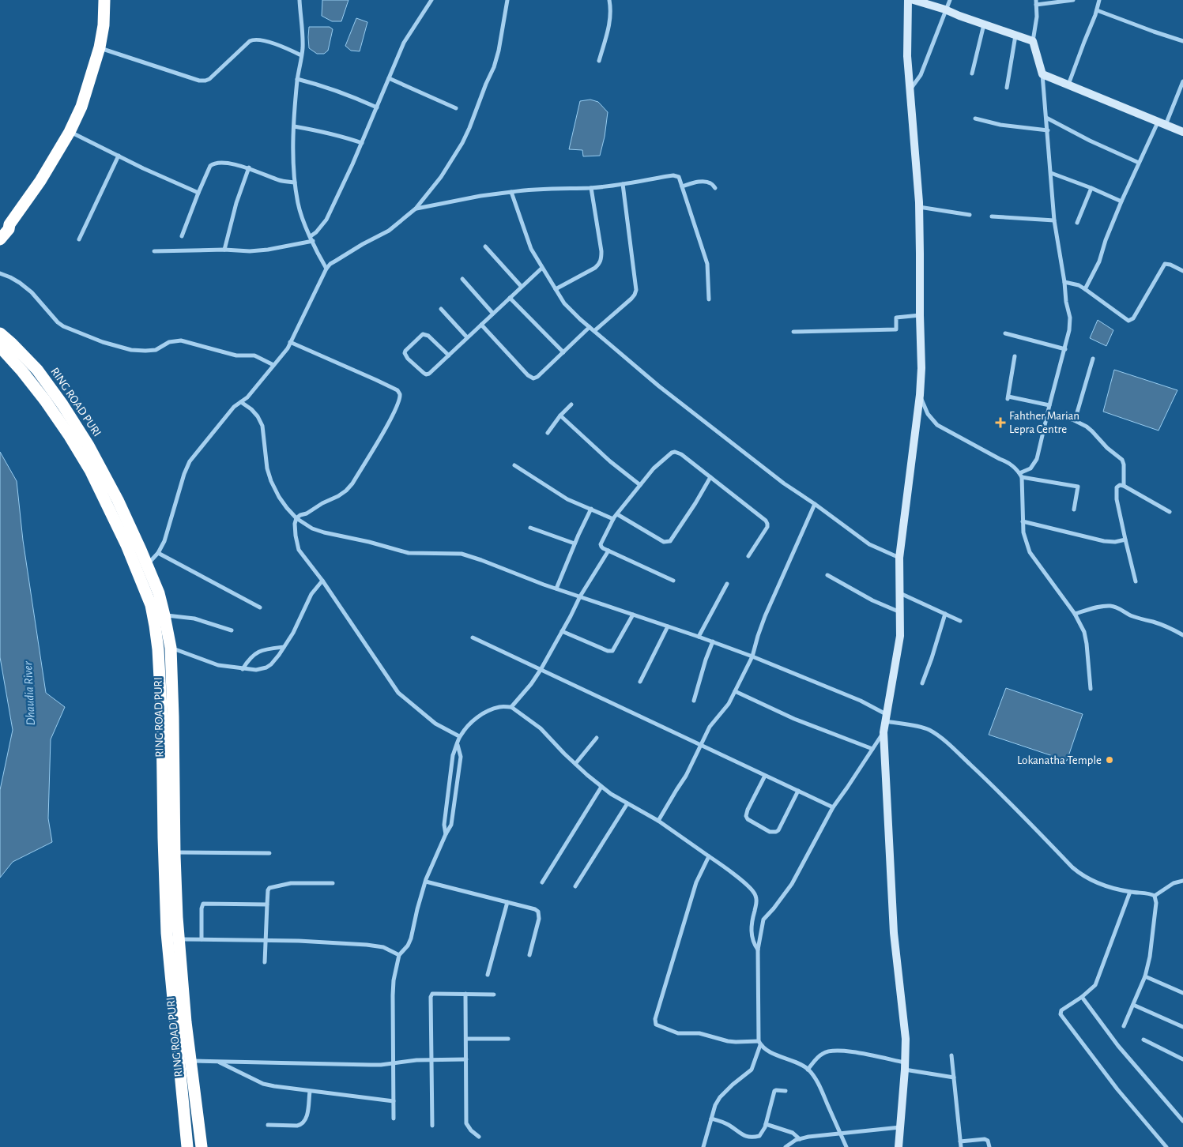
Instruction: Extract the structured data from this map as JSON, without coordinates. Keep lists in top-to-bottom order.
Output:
{
  "streets": {
    "highway": ["RING ROAD PURI"]
  },
  "water": ["Dhaudia River"],
  "places": {
    "health": ["Fahther Marian Lepra Centre"],
    "other": ["Lokanatha Temple"]
  }
}
